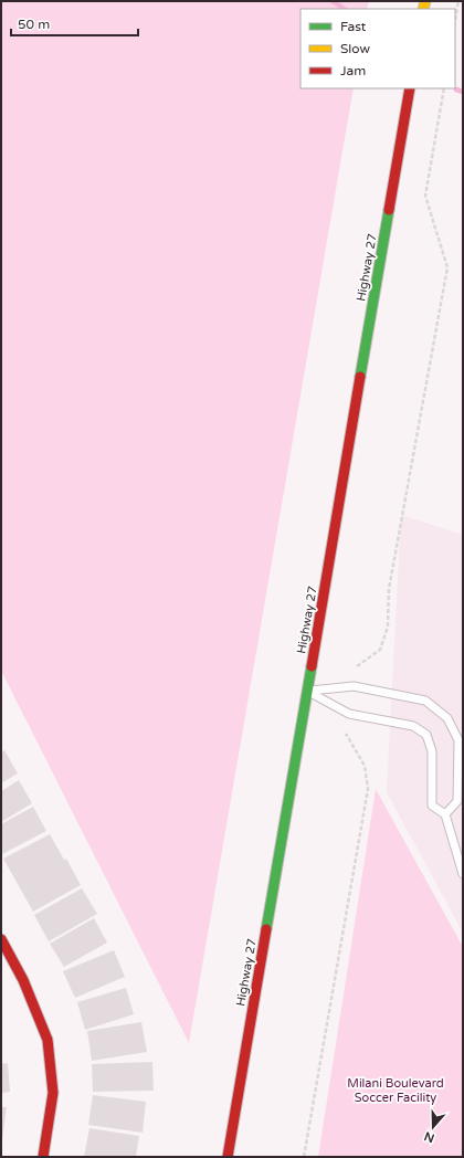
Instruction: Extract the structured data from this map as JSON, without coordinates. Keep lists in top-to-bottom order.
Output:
{
  "streets": {
    "main road": ["Highway 27"]
  },
  "parks": ["Milani Boulevard Soccer Facility"],
  "legend": ["Fast", "Slow", "Jam"],
  "scale_bar": "50 m",
  "north": "bottom"
}
